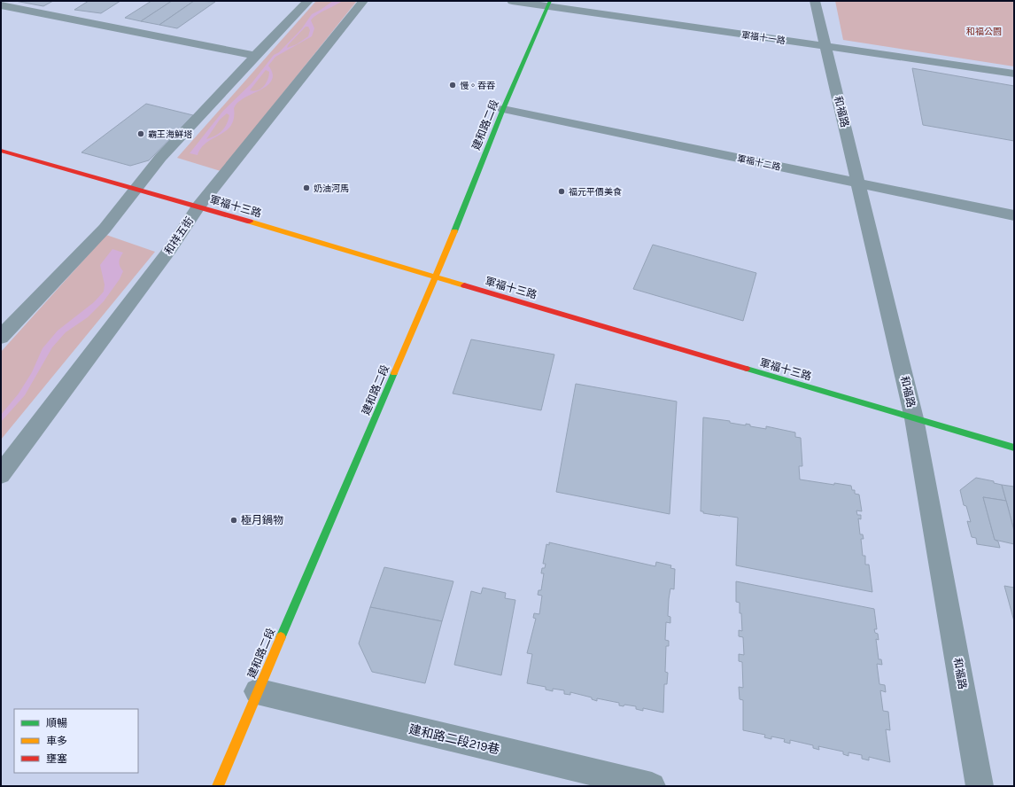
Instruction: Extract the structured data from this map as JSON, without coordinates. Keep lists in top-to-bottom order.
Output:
{
  "streets": {
    "street": [
      "軍福十一路",
      "和福路",
      "建和路二段",
      "軍福十二路",
      "軍福十三路",
      "和祥五街",
      "建和路二段219巷"
    ]
  },
  "crossings": [
    ["軍福十一路", "和福路"],
    ["軍福十一路", "建和路二段"],
    ["和福路", "軍福十二路"],
    ["和福路", "軍福十三路"],
    ["建和路二段", "軍福十二路"],
    ["建和路二段", "軍福十三路"],
    ["建和路二段", "建和路二段219巷"],
    ["軍福十三路", "和祥五街"]
  ],
  "parks": ["和福公園"],
  "places": [
    "慢。吞吞",
    "霸王海鮮塔",
    "奶油河馬",
    "福元平價美食",
    "極月鍋物"
  ],
  "legend": ["順暢", "車多", "壅塞"]
}
